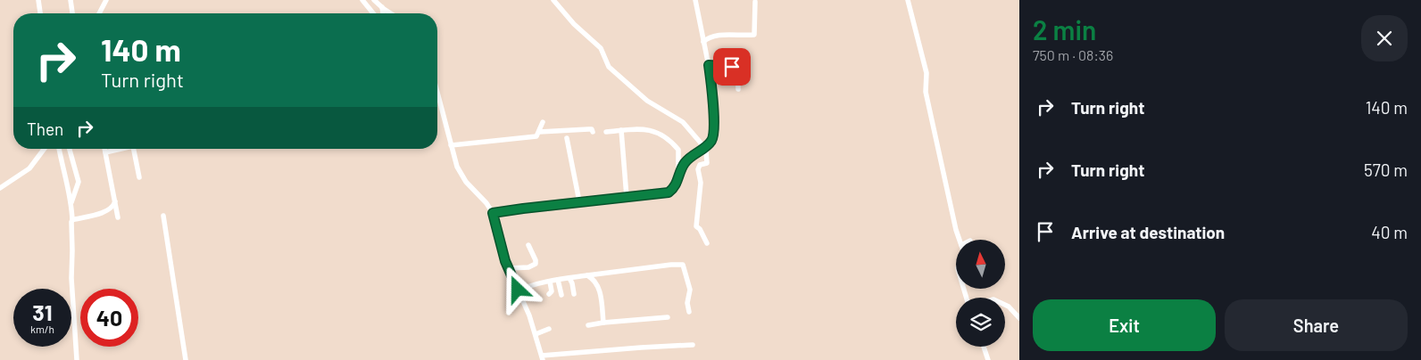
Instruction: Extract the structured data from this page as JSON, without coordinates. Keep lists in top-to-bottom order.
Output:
{
  "north": "top",
  "page": {
    "heading": ["2 min", "750 m · 08:36"],
    "turn": ["140 m", "Turn right"],
    "list": [
      {
        "name": "Turn right",
        "value": "140 m"
      },
      {
        "name": "Turn right",
        "value": "570 m"
      },
      {
        "name": "Arrive at destination",
        "value": "40 m"
      }
    ],
    "then": "Then",
    "speed": "31 km/h",
    "limit": "40",
    "buttons": ["Exit", "Share"]
  }
}
